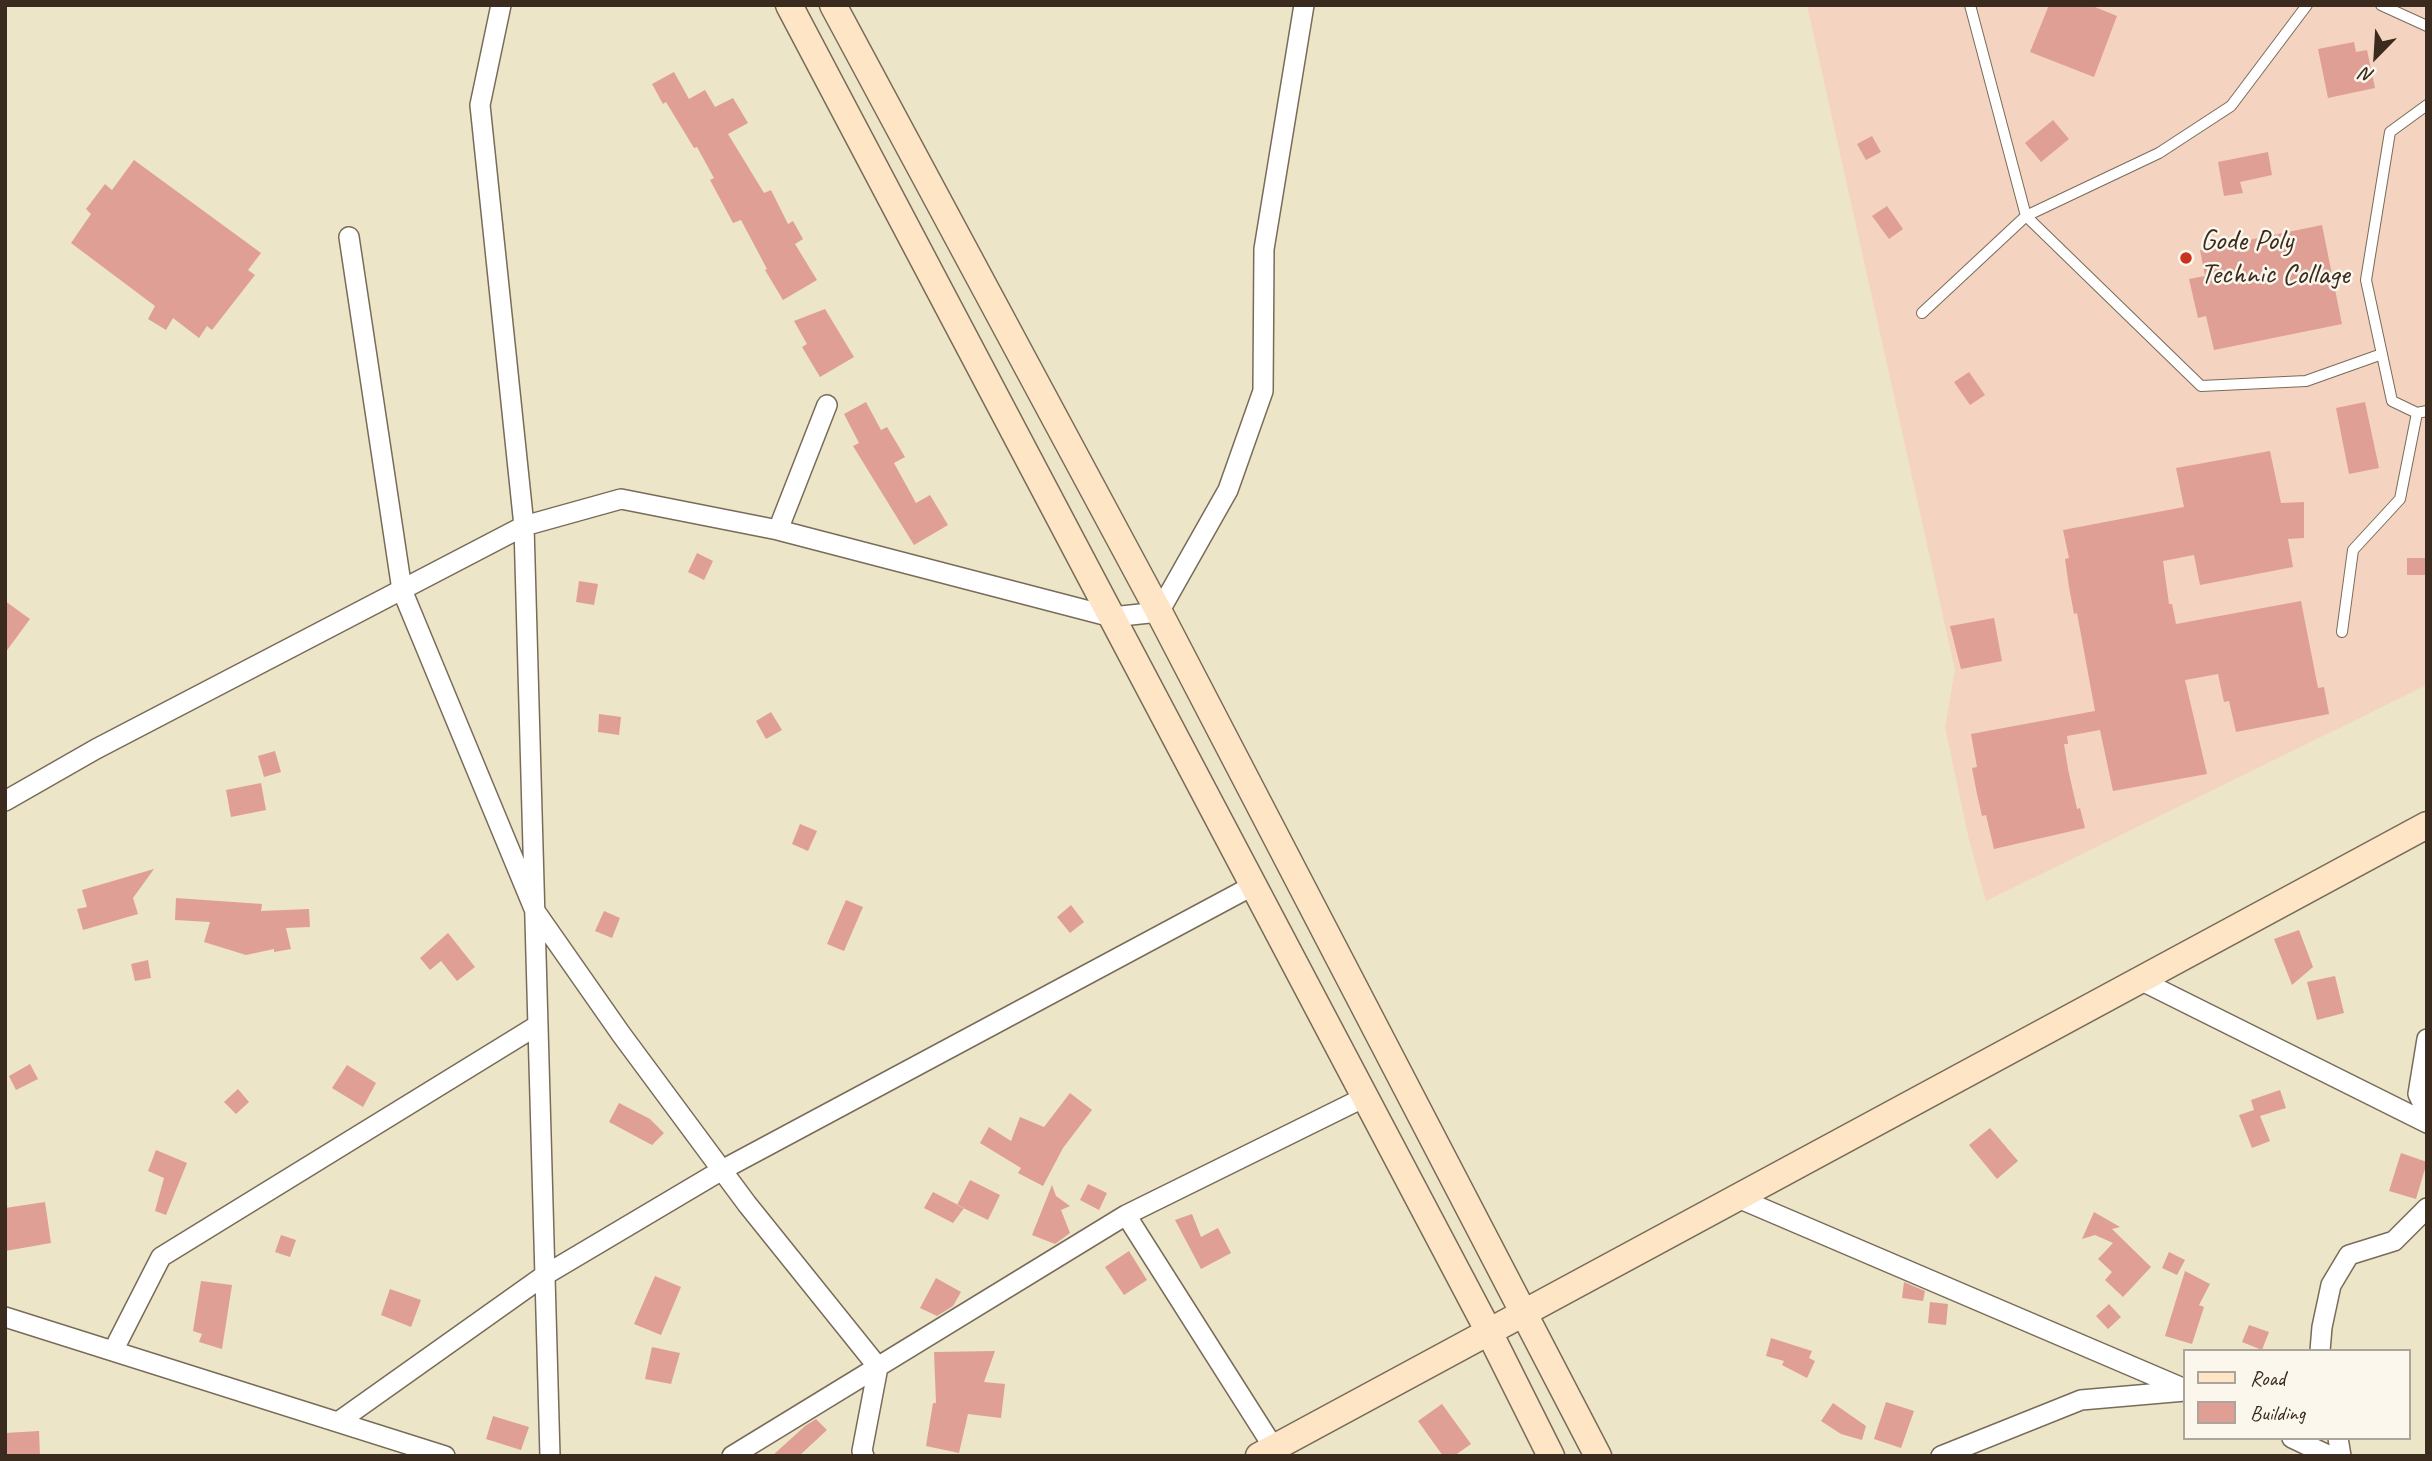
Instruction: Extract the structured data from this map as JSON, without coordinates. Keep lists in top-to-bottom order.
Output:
{
  "places": ["Gode Poly Technic Collage"],
  "legend": ["Road", "Building"],
  "north": "bottom left"
}
